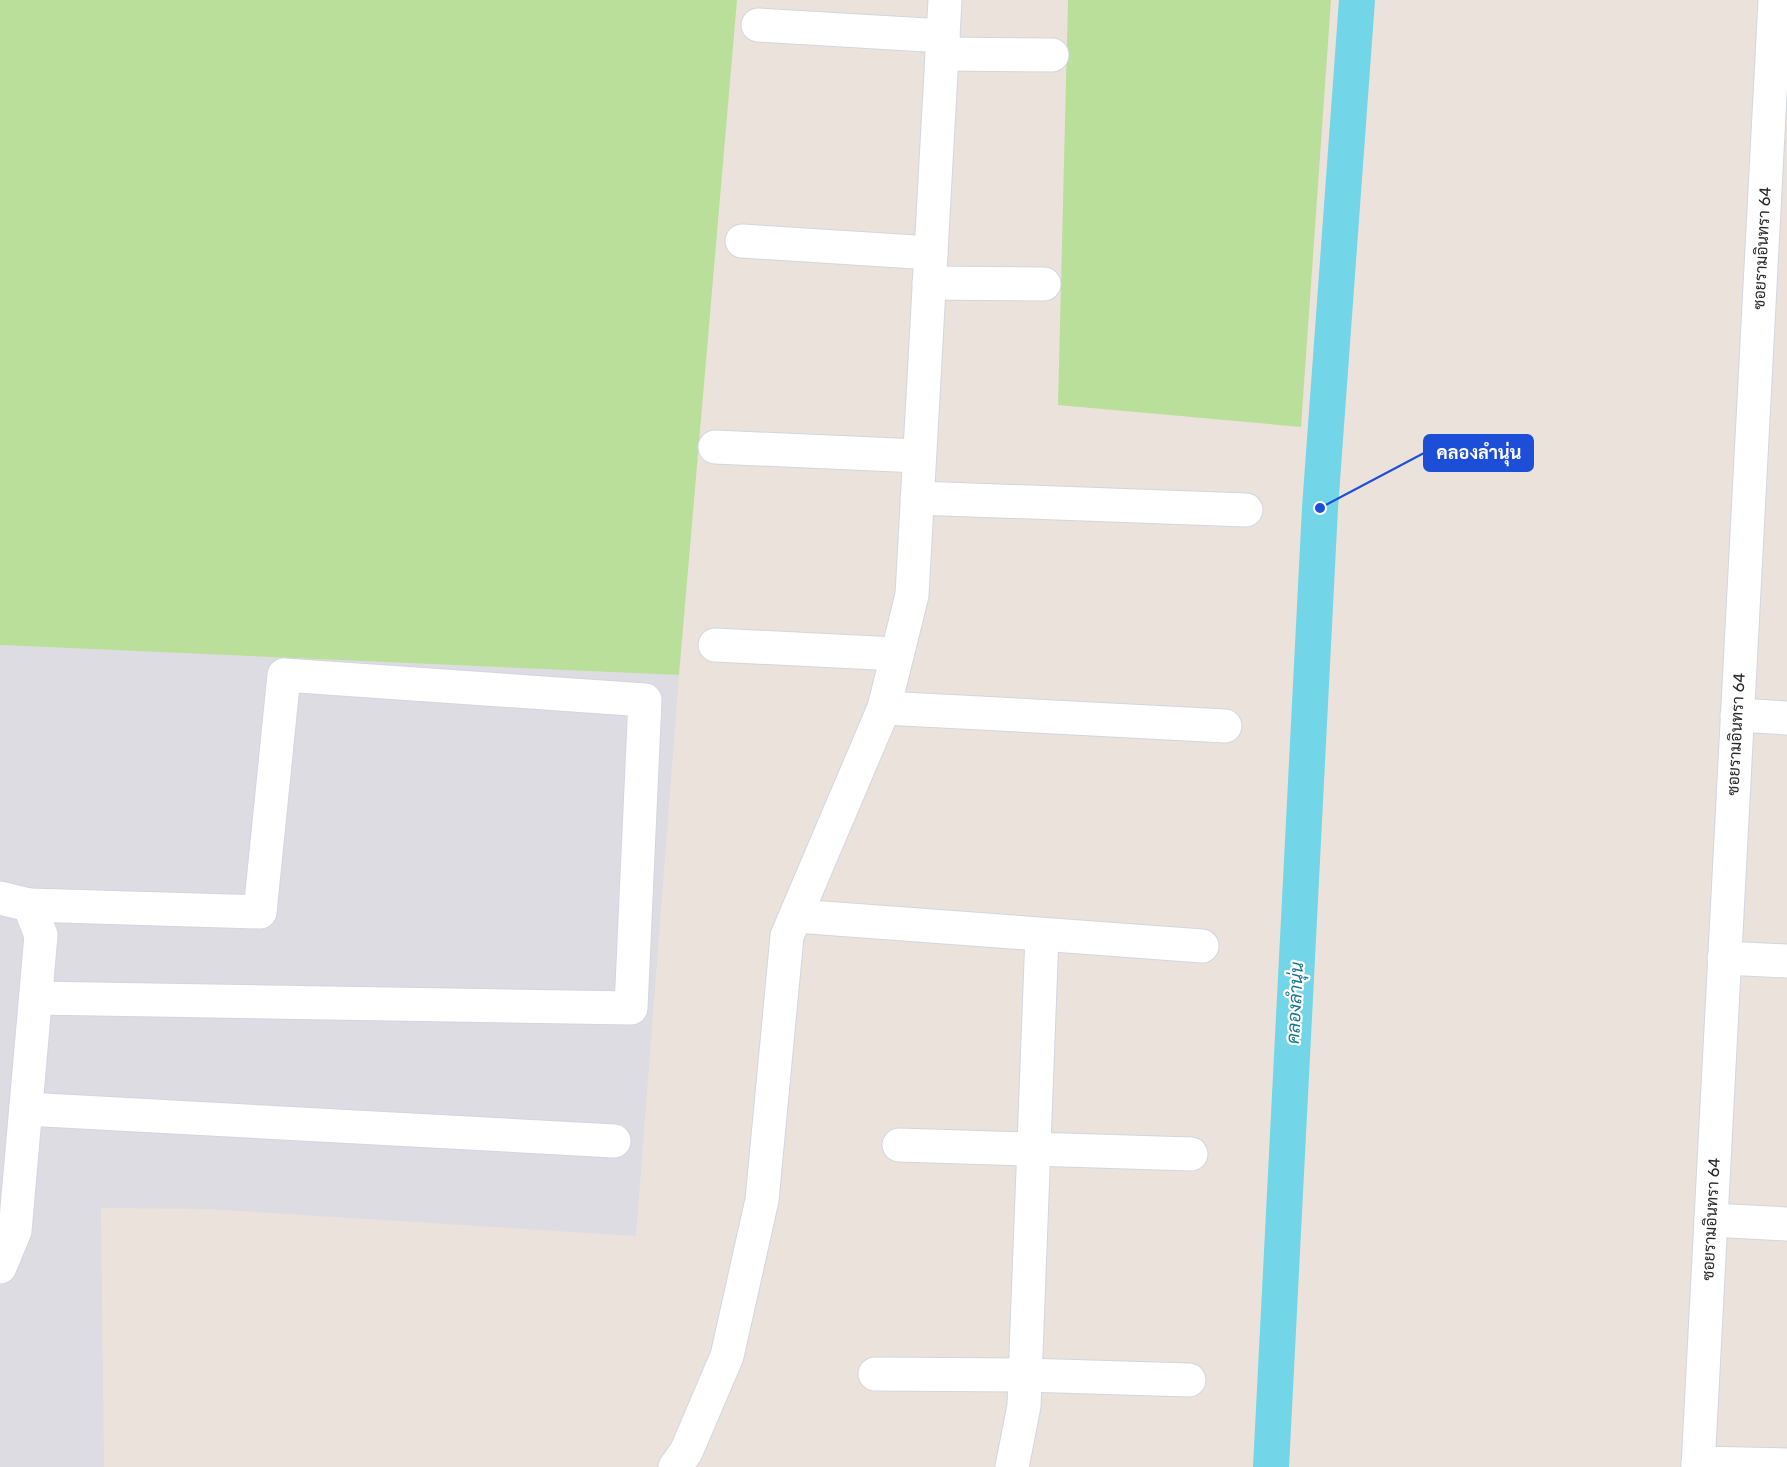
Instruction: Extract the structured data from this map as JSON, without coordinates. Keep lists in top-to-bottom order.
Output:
{
  "streets": {
    "street": ["ซอยรามอินทรา 64"]
  },
  "water": ["คลองลำนุ่น"],
  "places": ["คลองลำนุ่น"]
}
